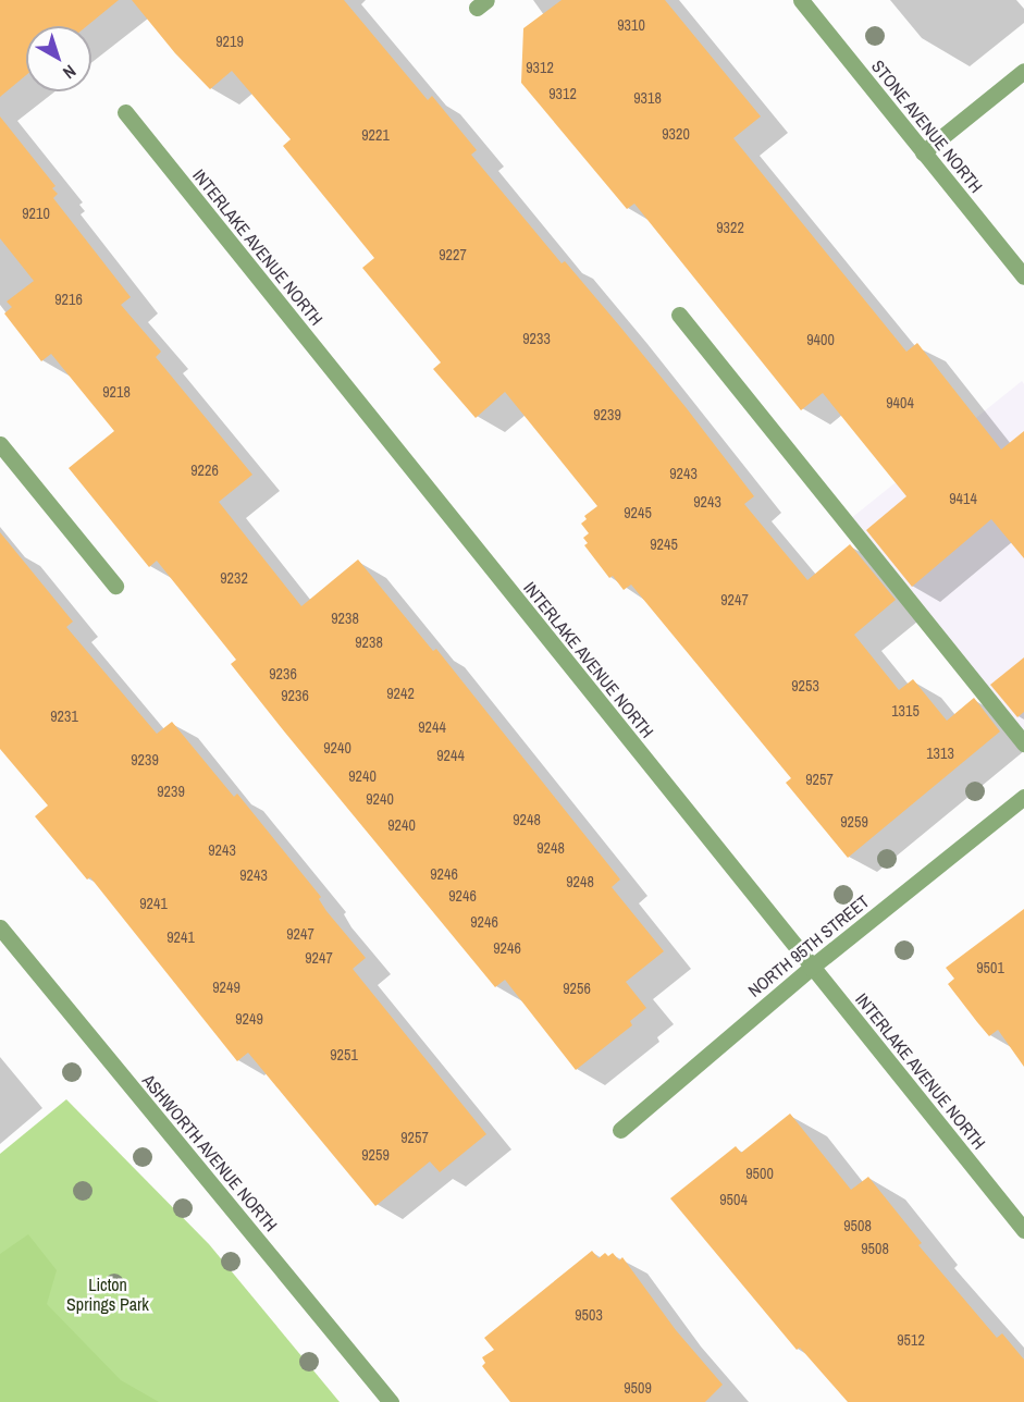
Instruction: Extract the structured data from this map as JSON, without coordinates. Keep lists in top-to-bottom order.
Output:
{
  "streets": {
    "street": [
      "STONE AVENUE NORTH",
      "INTERLAKE AVENUE NORTH",
      "NORTH 95TH STREET",
      "ASHWORTH AVENUE NORTH"
    ]
  },
  "crossings": [
    ["INTERLAKE AVENUE NORTH", "NORTH 95TH STREET"]
  ],
  "parks": ["Licton Springs Park"],
  "house_numbers": [
    "9310",
    "9219",
    "9312",
    "9312",
    "9318",
    "9320",
    "9221",
    "9210",
    "9322",
    "9227",
    "9216",
    "9233",
    "9400",
    "9218",
    "9404",
    "9239",
    "9226",
    "9243",
    "9414",
    "9243",
    "9245",
    "9245",
    "9232",
    "9247",
    "9238",
    "9238",
    "9236",
    "9253",
    "9242",
    "9236",
    "1315",
    "9231",
    "9244",
    "9240",
    "1313",
    "9244",
    "9239",
    "9240",
    "9257",
    "9239",
    "9240",
    "9248",
    "9259",
    "9240",
    "9248",
    "9243",
    "9246",
    "9243",
    "9248",
    "9246",
    "9241",
    "9246",
    "9247",
    "9241",
    "9246",
    "9247",
    "9501",
    "9249",
    "9256",
    "9249",
    "9251",
    "9257",
    "9259",
    "9500",
    "9504",
    "9508",
    "9508",
    "9503",
    "9512",
    "9509"
  ],
  "north": "bottom right"
}
